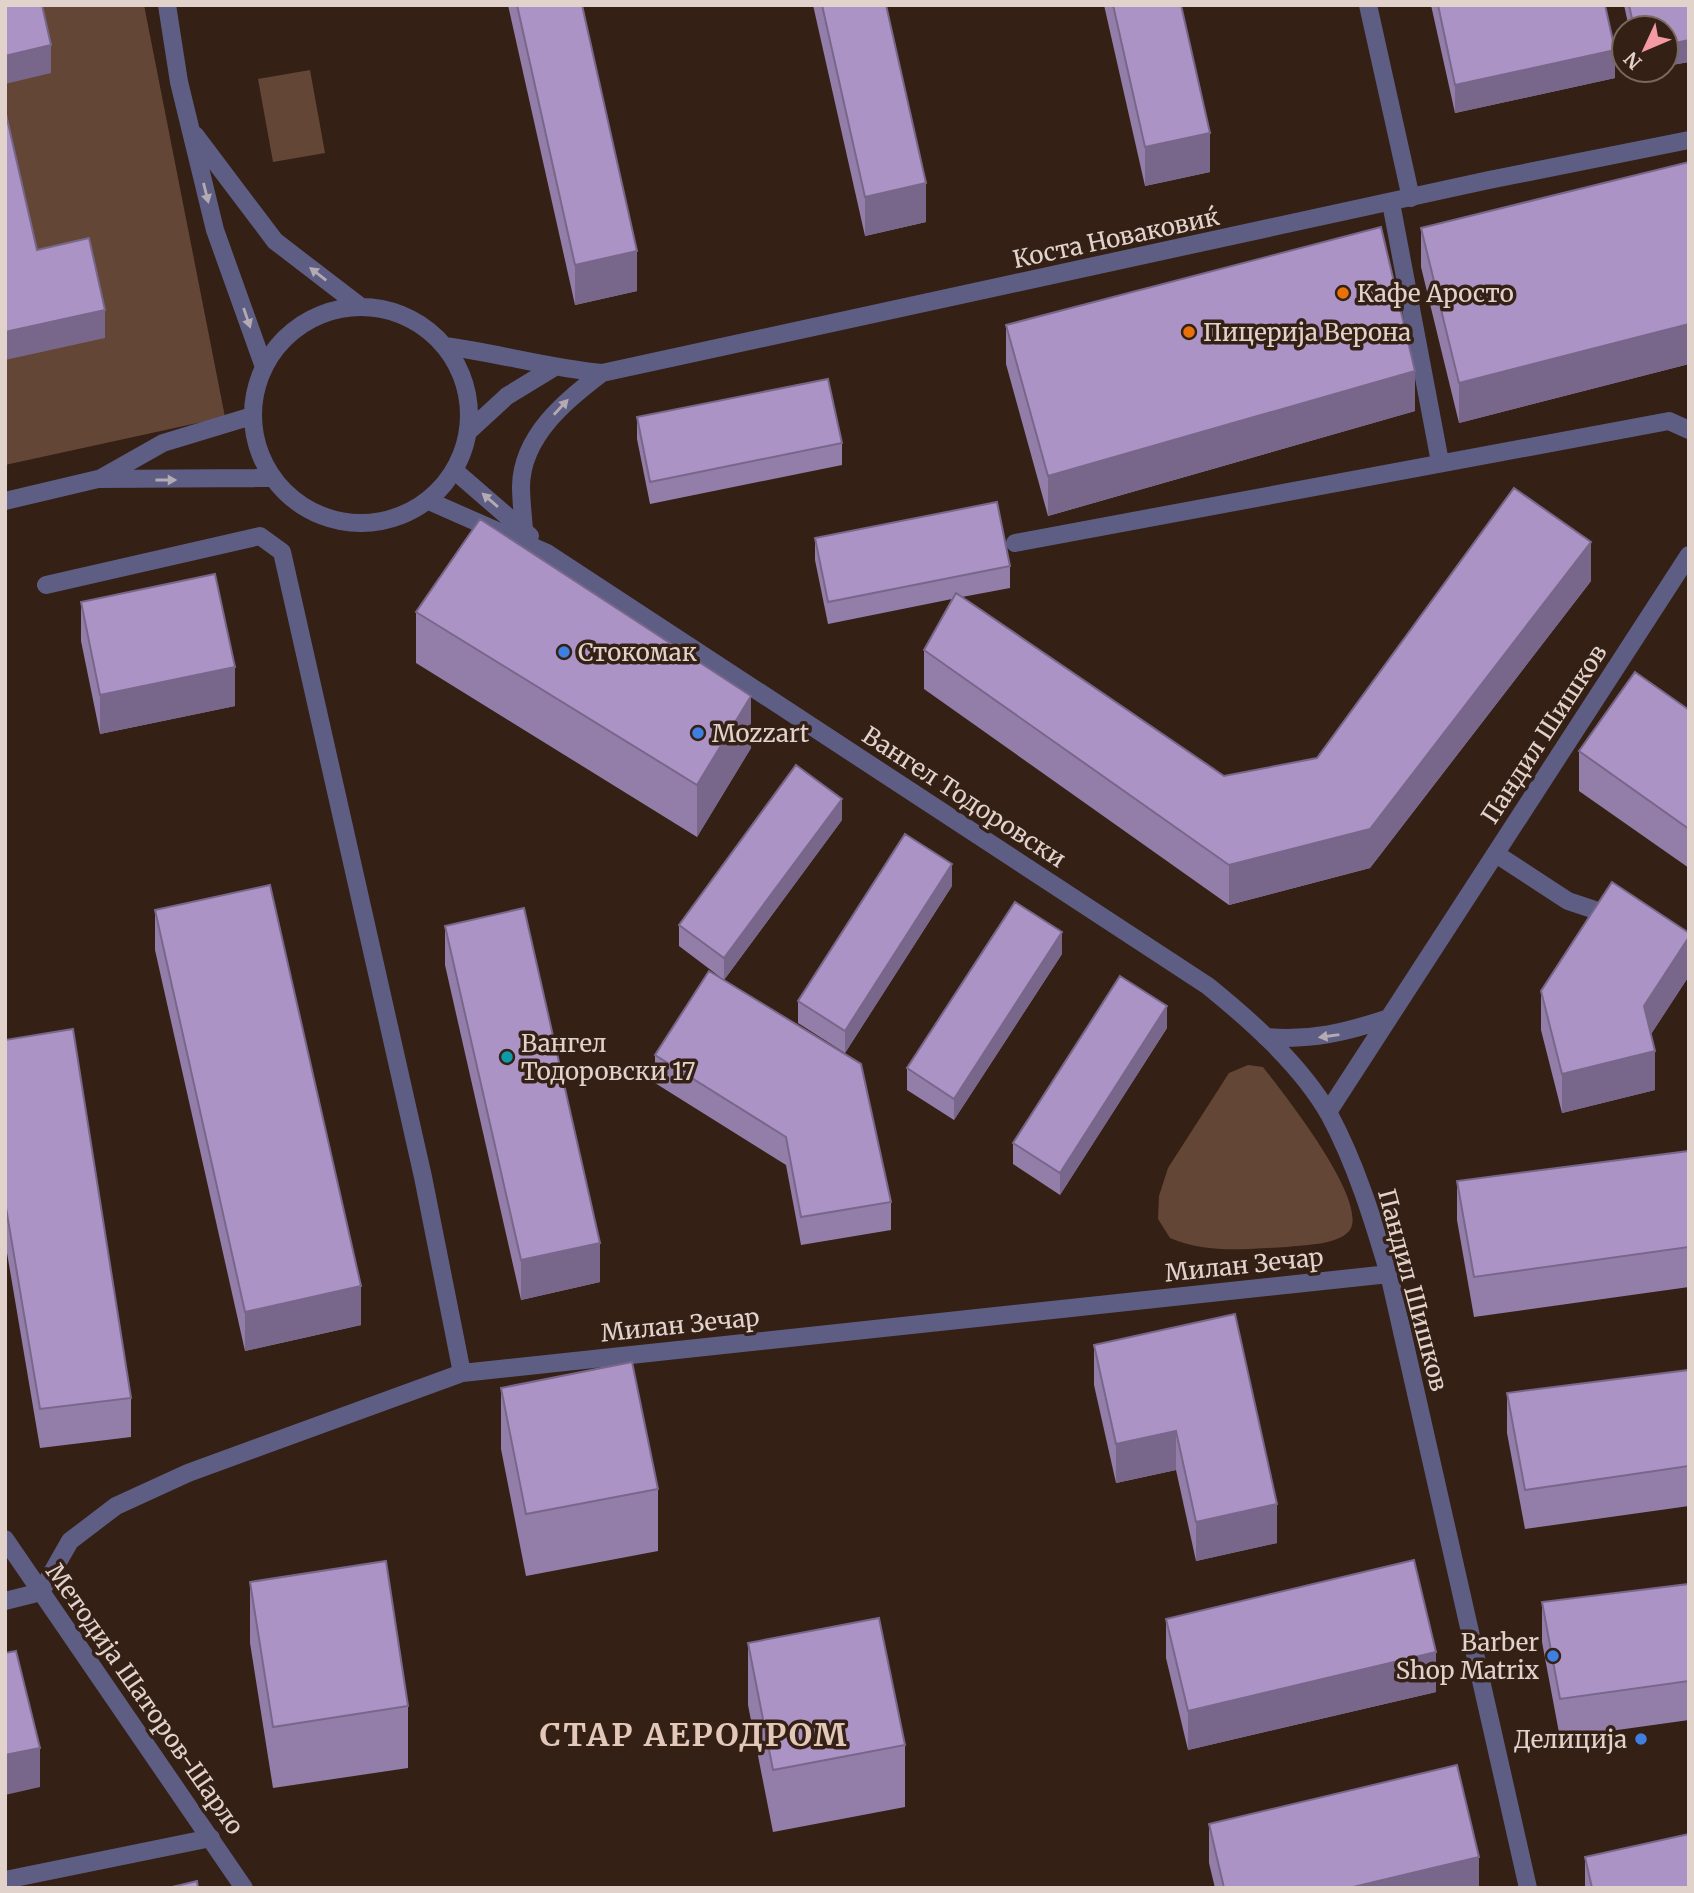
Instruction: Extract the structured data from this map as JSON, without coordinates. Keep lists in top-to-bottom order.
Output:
{
  "streets": {
    "street": [
      "Коста Новаковиќ",
      "Пандил Шишков",
      "Вангел Тодоровски",
      "Милан Зечар",
      "Методија Шаторов-Шарло"
    ]
  },
  "crossings": [
    ["Коста Новаковиќ", "Вангел Тодоровски"],
    ["Пандил Шишков", "Вангел Тодоровски"],
    ["Пандил Шишков", "Милан Зечар"],
    ["Милан Зечар", "Методија Шаторов-Шарло"]
  ],
  "districts": ["СТАР АЕРОДРОМ"],
  "places": [
    "Кафе Аросто",
    "Пицерија Верона",
    "Стокомак",
    "Mozzart",
    "Вангел Тодоровски 17",
    "Barber Shop Matrix",
    "Делиција"
  ],
  "north": "bottom left"
}
